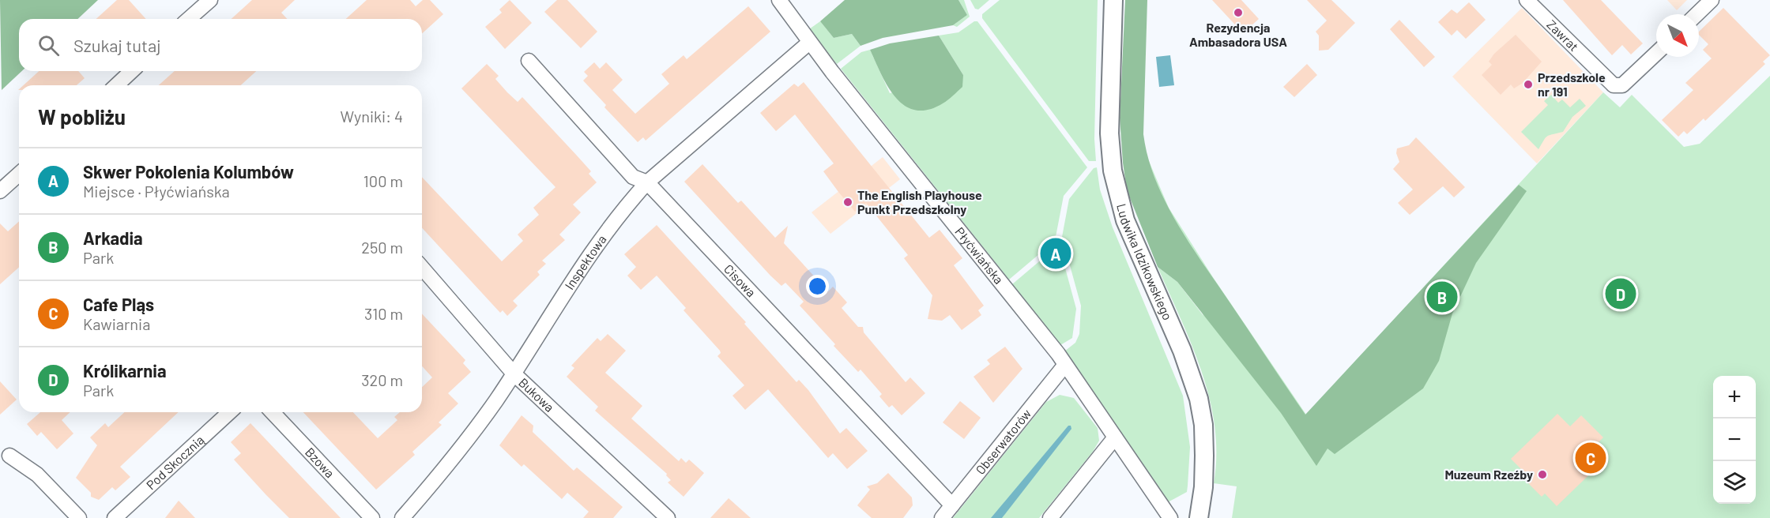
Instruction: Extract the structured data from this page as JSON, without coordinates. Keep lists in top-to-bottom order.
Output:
{
  "streets": {
    "street": [
      "Zawrat",
      "Płyćwiańska",
      "Ludwika Idzikowskiego",
      "Inspektowa",
      "Cisowa",
      "Bukowa",
      "Obserwatorów",
      "Pod Skocznią",
      "Bzowa"
    ]
  },
  "crossings": [
    ["Płyćwiańska", "Inspektowa"],
    ["Płyćwiańska", "Obserwatorów"],
    ["Inspektowa", "Cisowa"],
    ["Inspektowa", "Bukowa"],
    ["Cisowa", "Obserwatorów"]
  ],
  "places": [
    "Rezydencja Ambasadora USA",
    "Przedszkole nr 191",
    "The English Playhouse Punkt Przedszkolny",
    "Muzeum Rzeźby"
  ],
  "north": "bottom right",
  "page": {
    "search": "Szukaj tutaj",
    "heading": ["W pobliżu", "Wyniki: 4"],
    "list": [
      {
        "mark": "A",
        "name": "Skwer Pokolenia Kolumbów",
        "note": "Miejsce · Płyćwiańska",
        "value": "100 m"
      },
      {
        "mark": "B",
        "name": "Arkadia",
        "note": "Park",
        "value": "250 m"
      },
      {
        "mark": "C",
        "name": "Cafe Pląs",
        "note": "Kawiarnia",
        "value": "310 m"
      },
      {
        "mark": "D",
        "name": "Królikarnia",
        "note": "Park",
        "value": "320 m"
      }
    ],
    "pins": [
      "A",
      "D",
      "B",
      "C"
    ],
    "map_buttons": ["+", "−"]
  }
}
